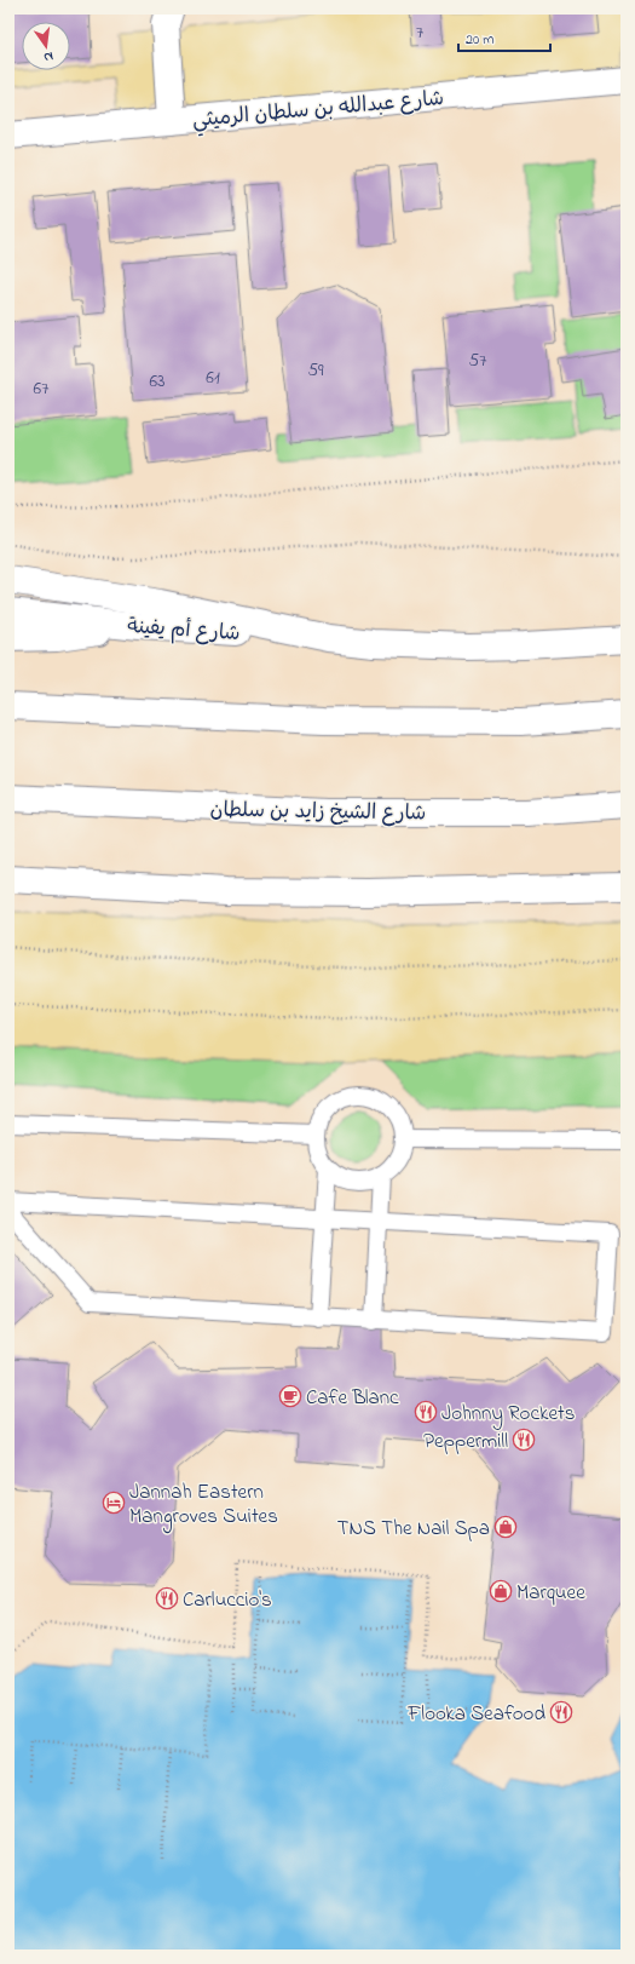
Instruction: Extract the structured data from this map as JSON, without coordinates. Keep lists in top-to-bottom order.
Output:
{
  "streets": {
    "main road": ["شارع عبدالله بن سلطان الرميثي", "شارع أم يفينة", "شارع الشيخ زايد بن سلطان"]
  },
  "places": {
    "cafe": ["Cafe Blanc"],
    "restaurant": [
      "Johnny Rockets",
      "Peppermill",
      "Carluccio's",
      "Flooka Seafood"
    ],
    "hotel": ["Jannah Eastern Mangroves Suites"],
    "shop": ["TNS The Nail Spa", "Marquee"]
  },
  "house_numbers": [
    "7",
    "57",
    "59",
    "61",
    "63",
    "67"
  ],
  "scale_bar": "20 m",
  "north": "bottom"
}
